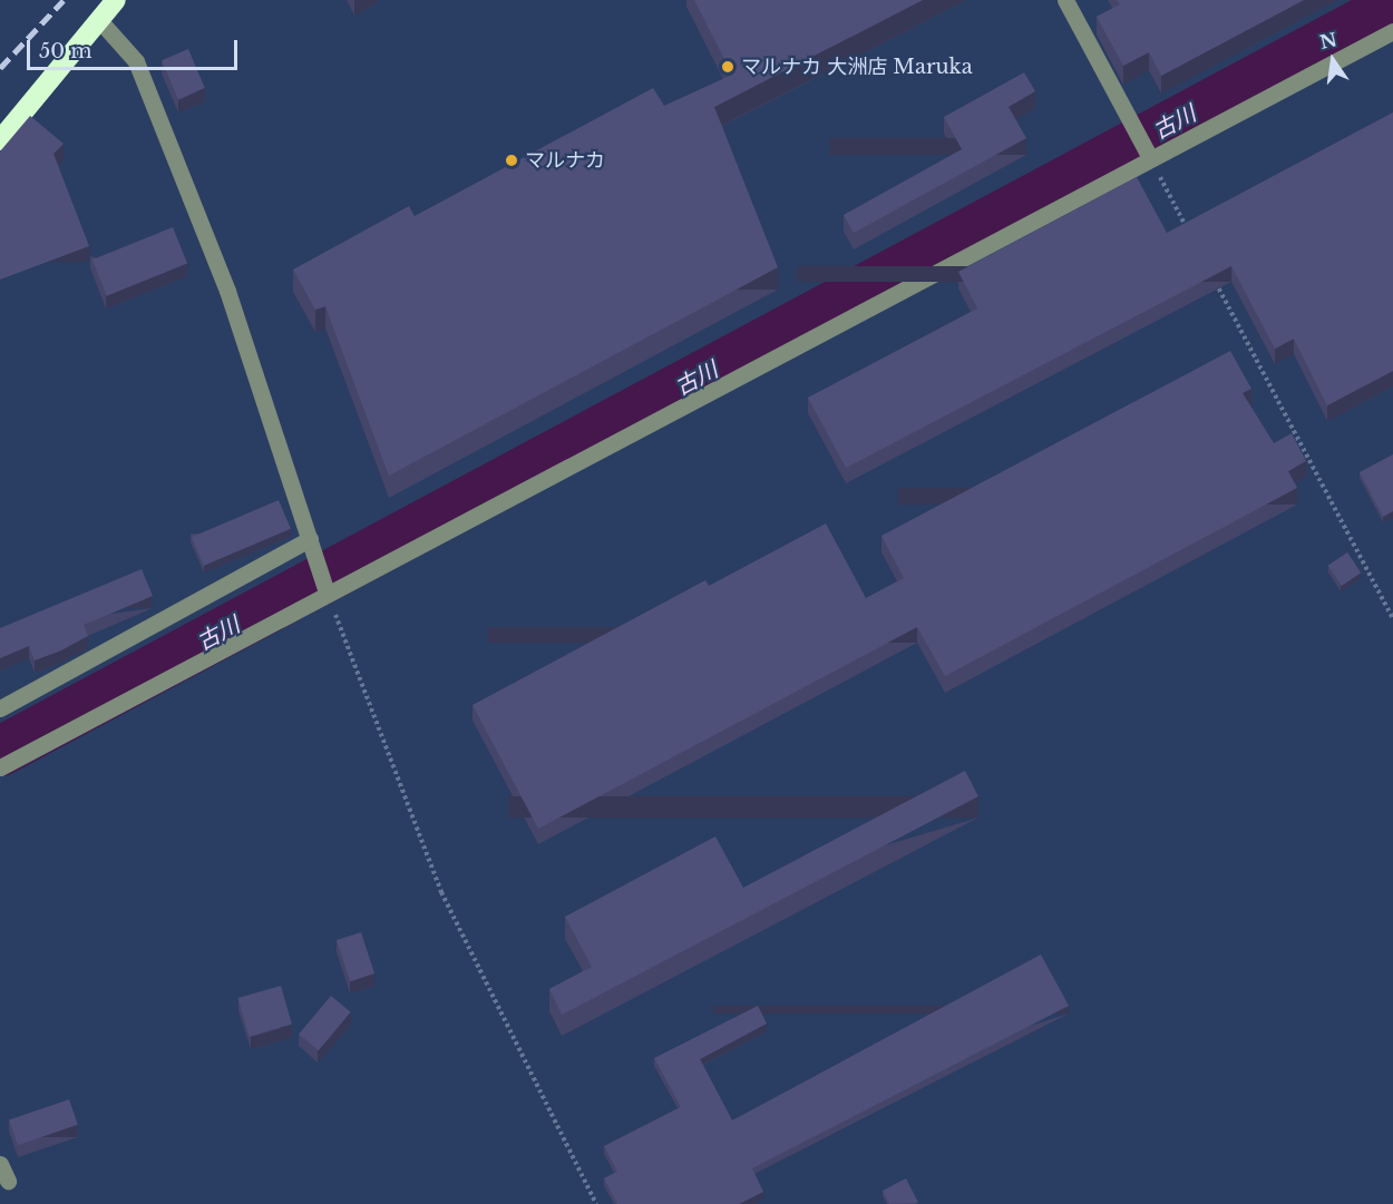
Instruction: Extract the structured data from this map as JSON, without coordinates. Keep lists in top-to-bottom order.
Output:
{
  "water": ["古川"],
  "places": ["マルナカ 大洲店 Maruka", "マルナカ"],
  "scale_bar": "50 m",
  "north": "top"
}
